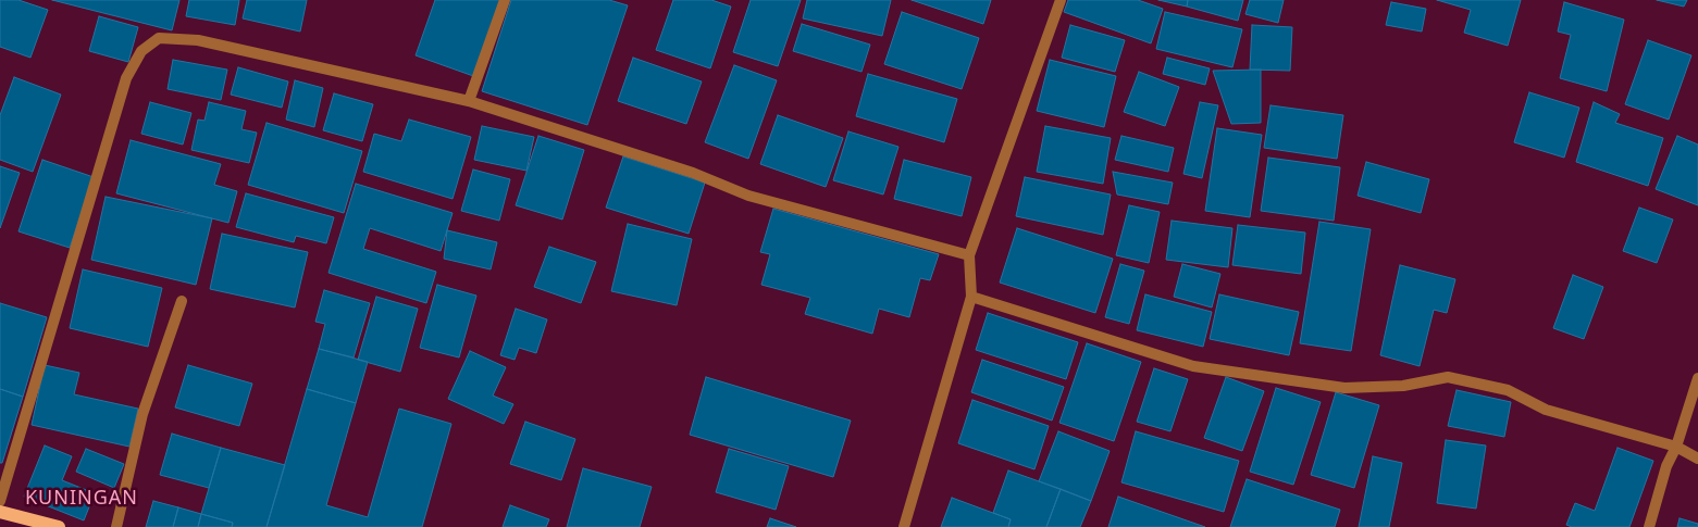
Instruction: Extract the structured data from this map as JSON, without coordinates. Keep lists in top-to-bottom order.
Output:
{
  "districts": ["KUNINGAN"]
}
